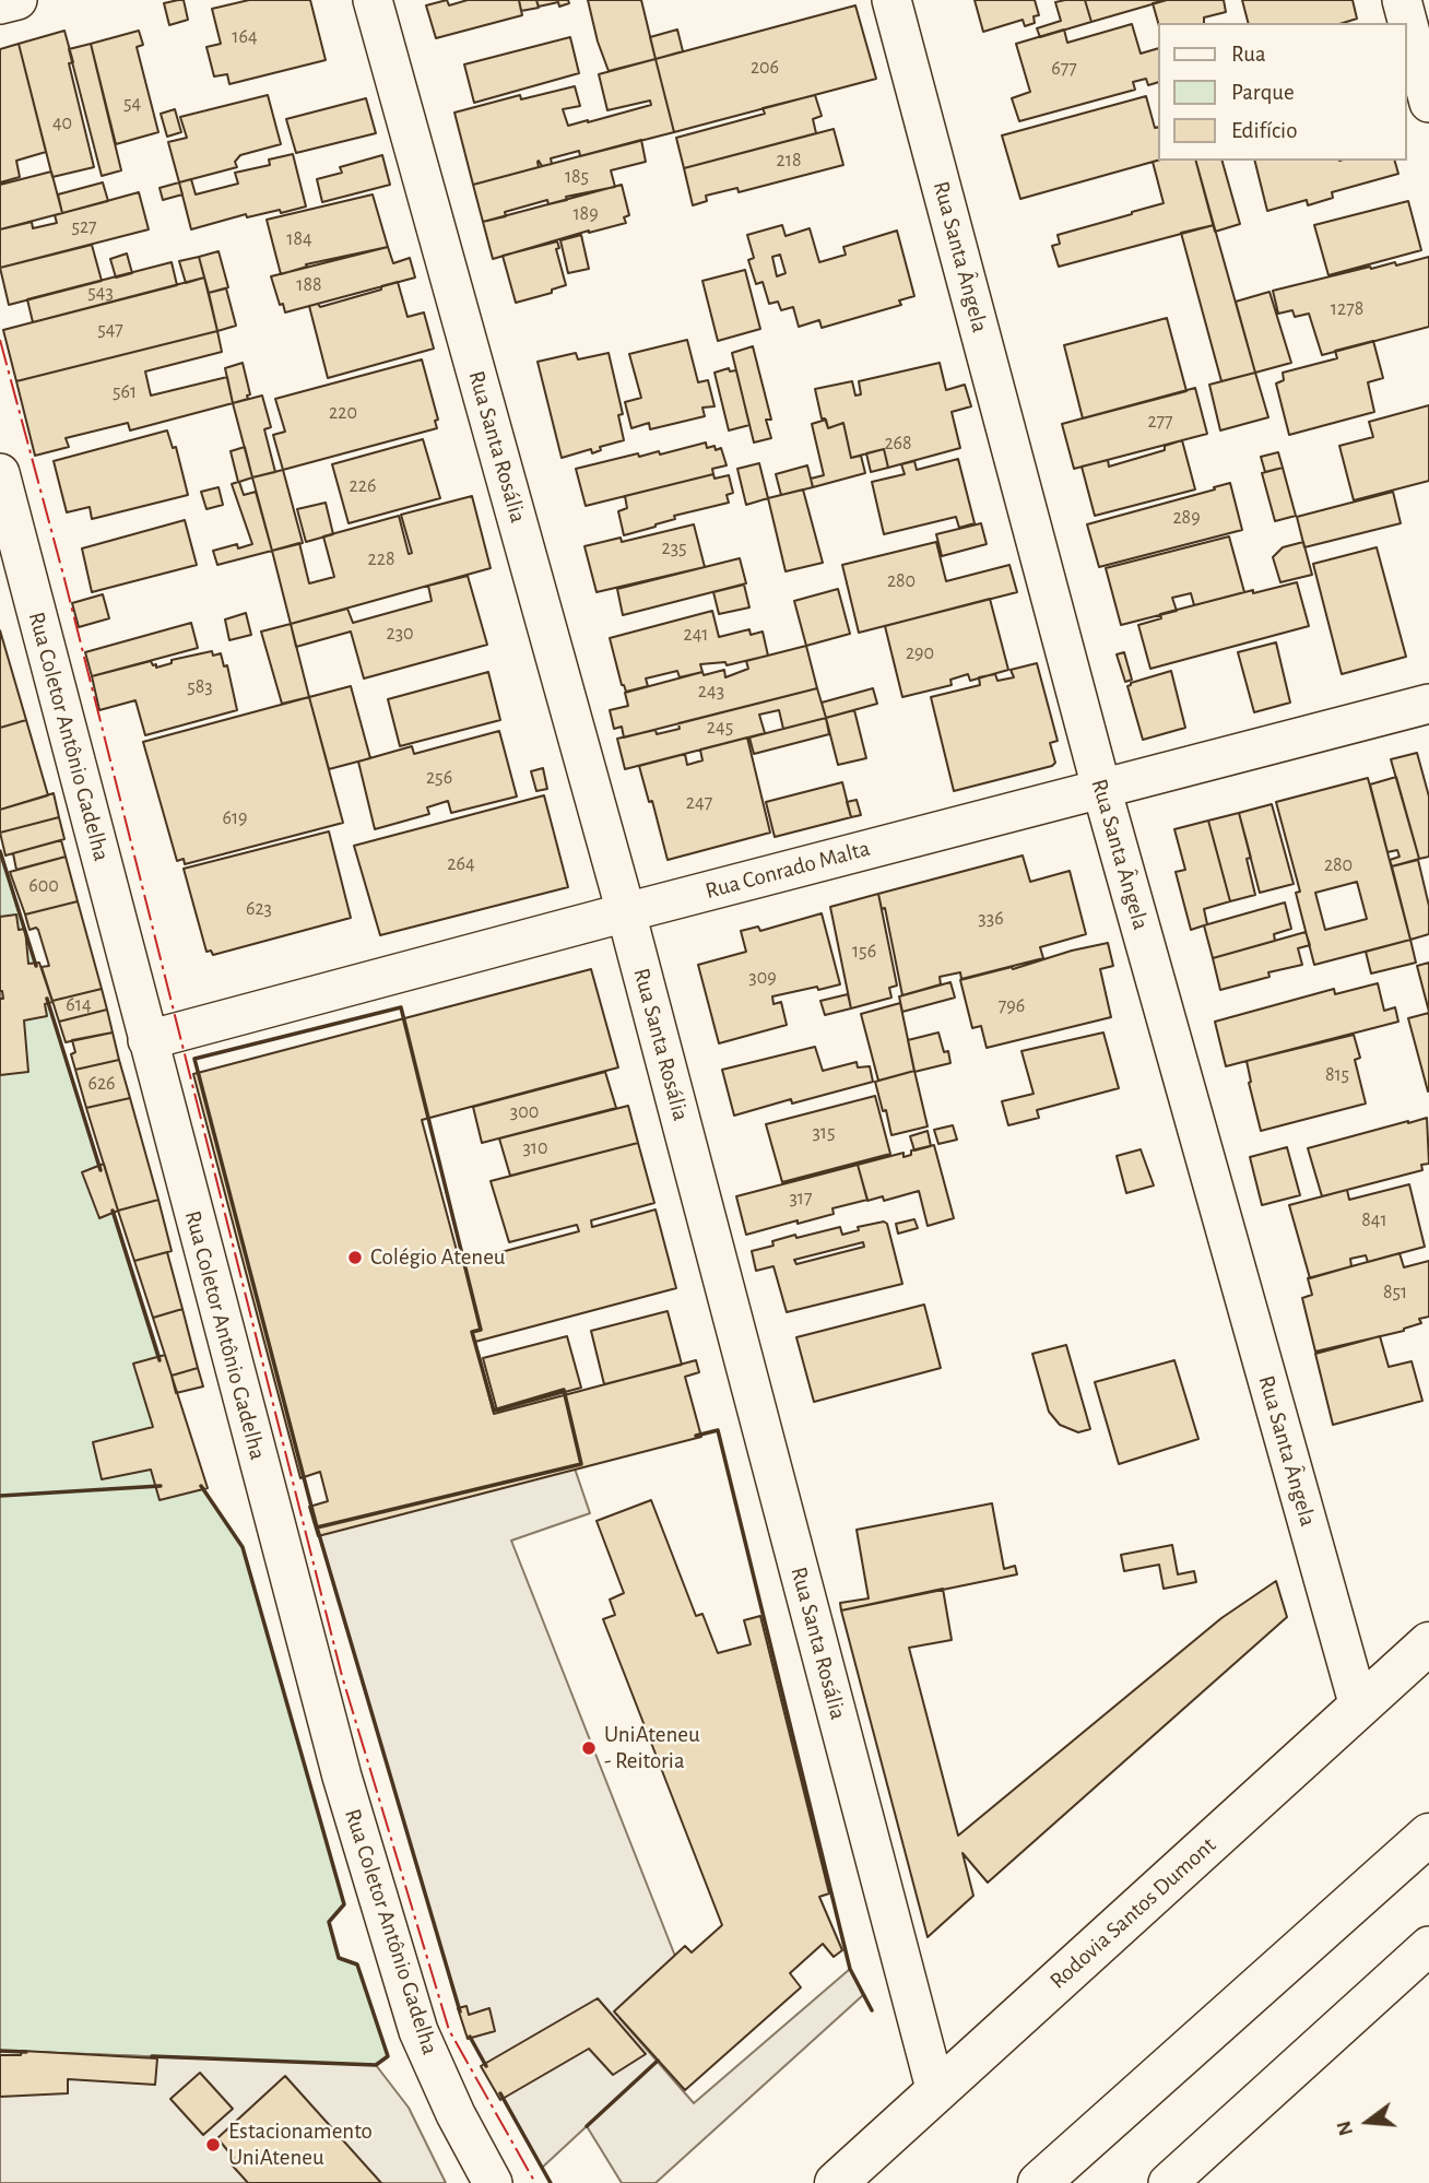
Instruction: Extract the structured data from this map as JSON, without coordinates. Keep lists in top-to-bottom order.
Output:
{
  "streets": {
    "highway": ["Rodovia Santos Dumont"],
    "street": [
      "Rua Santa Ângela",
      "Rua Santa Rosália",
      "Rua Coletor Antônio Gadelha",
      "Rua Conrado Malta"
    ]
  },
  "crossings": [
    ["Rua Santa Ângela", "Rua Conrado Malta"],
    ["Rua Santa Ângela", "Rodovia Santos Dumont"],
    ["Rua Santa Rosália", "Rua Conrado Malta"],
    ["Rua Santa Rosália", "Rodovia Santos Dumont"],
    ["Rua Coletor Antônio Gadelha", "Rua Conrado Malta"]
  ],
  "places": ["Colégio Ateneu", "UniAteneu - Reitoria", "Estacionamento UniAteneu"],
  "house_numbers": [
    "164",
    "206",
    "677",
    "54",
    "40",
    "218",
    "185",
    "189",
    "527",
    "184",
    "188",
    "543",
    "1278",
    "547",
    "561",
    "220",
    "277",
    "268",
    "226",
    "289",
    "235",
    "228",
    "280",
    "230",
    "241",
    "290",
    "583",
    "243",
    "245",
    "256",
    "247",
    "619",
    "264",
    "280",
    "600",
    "623",
    "336",
    "156",
    "309",
    "614",
    "796",
    "815",
    "626",
    "300",
    "315",
    "310",
    "317",
    "841",
    "851"
  ],
  "legend": ["Rua", "Parque", "Edifício"],
  "north": "left"
}
